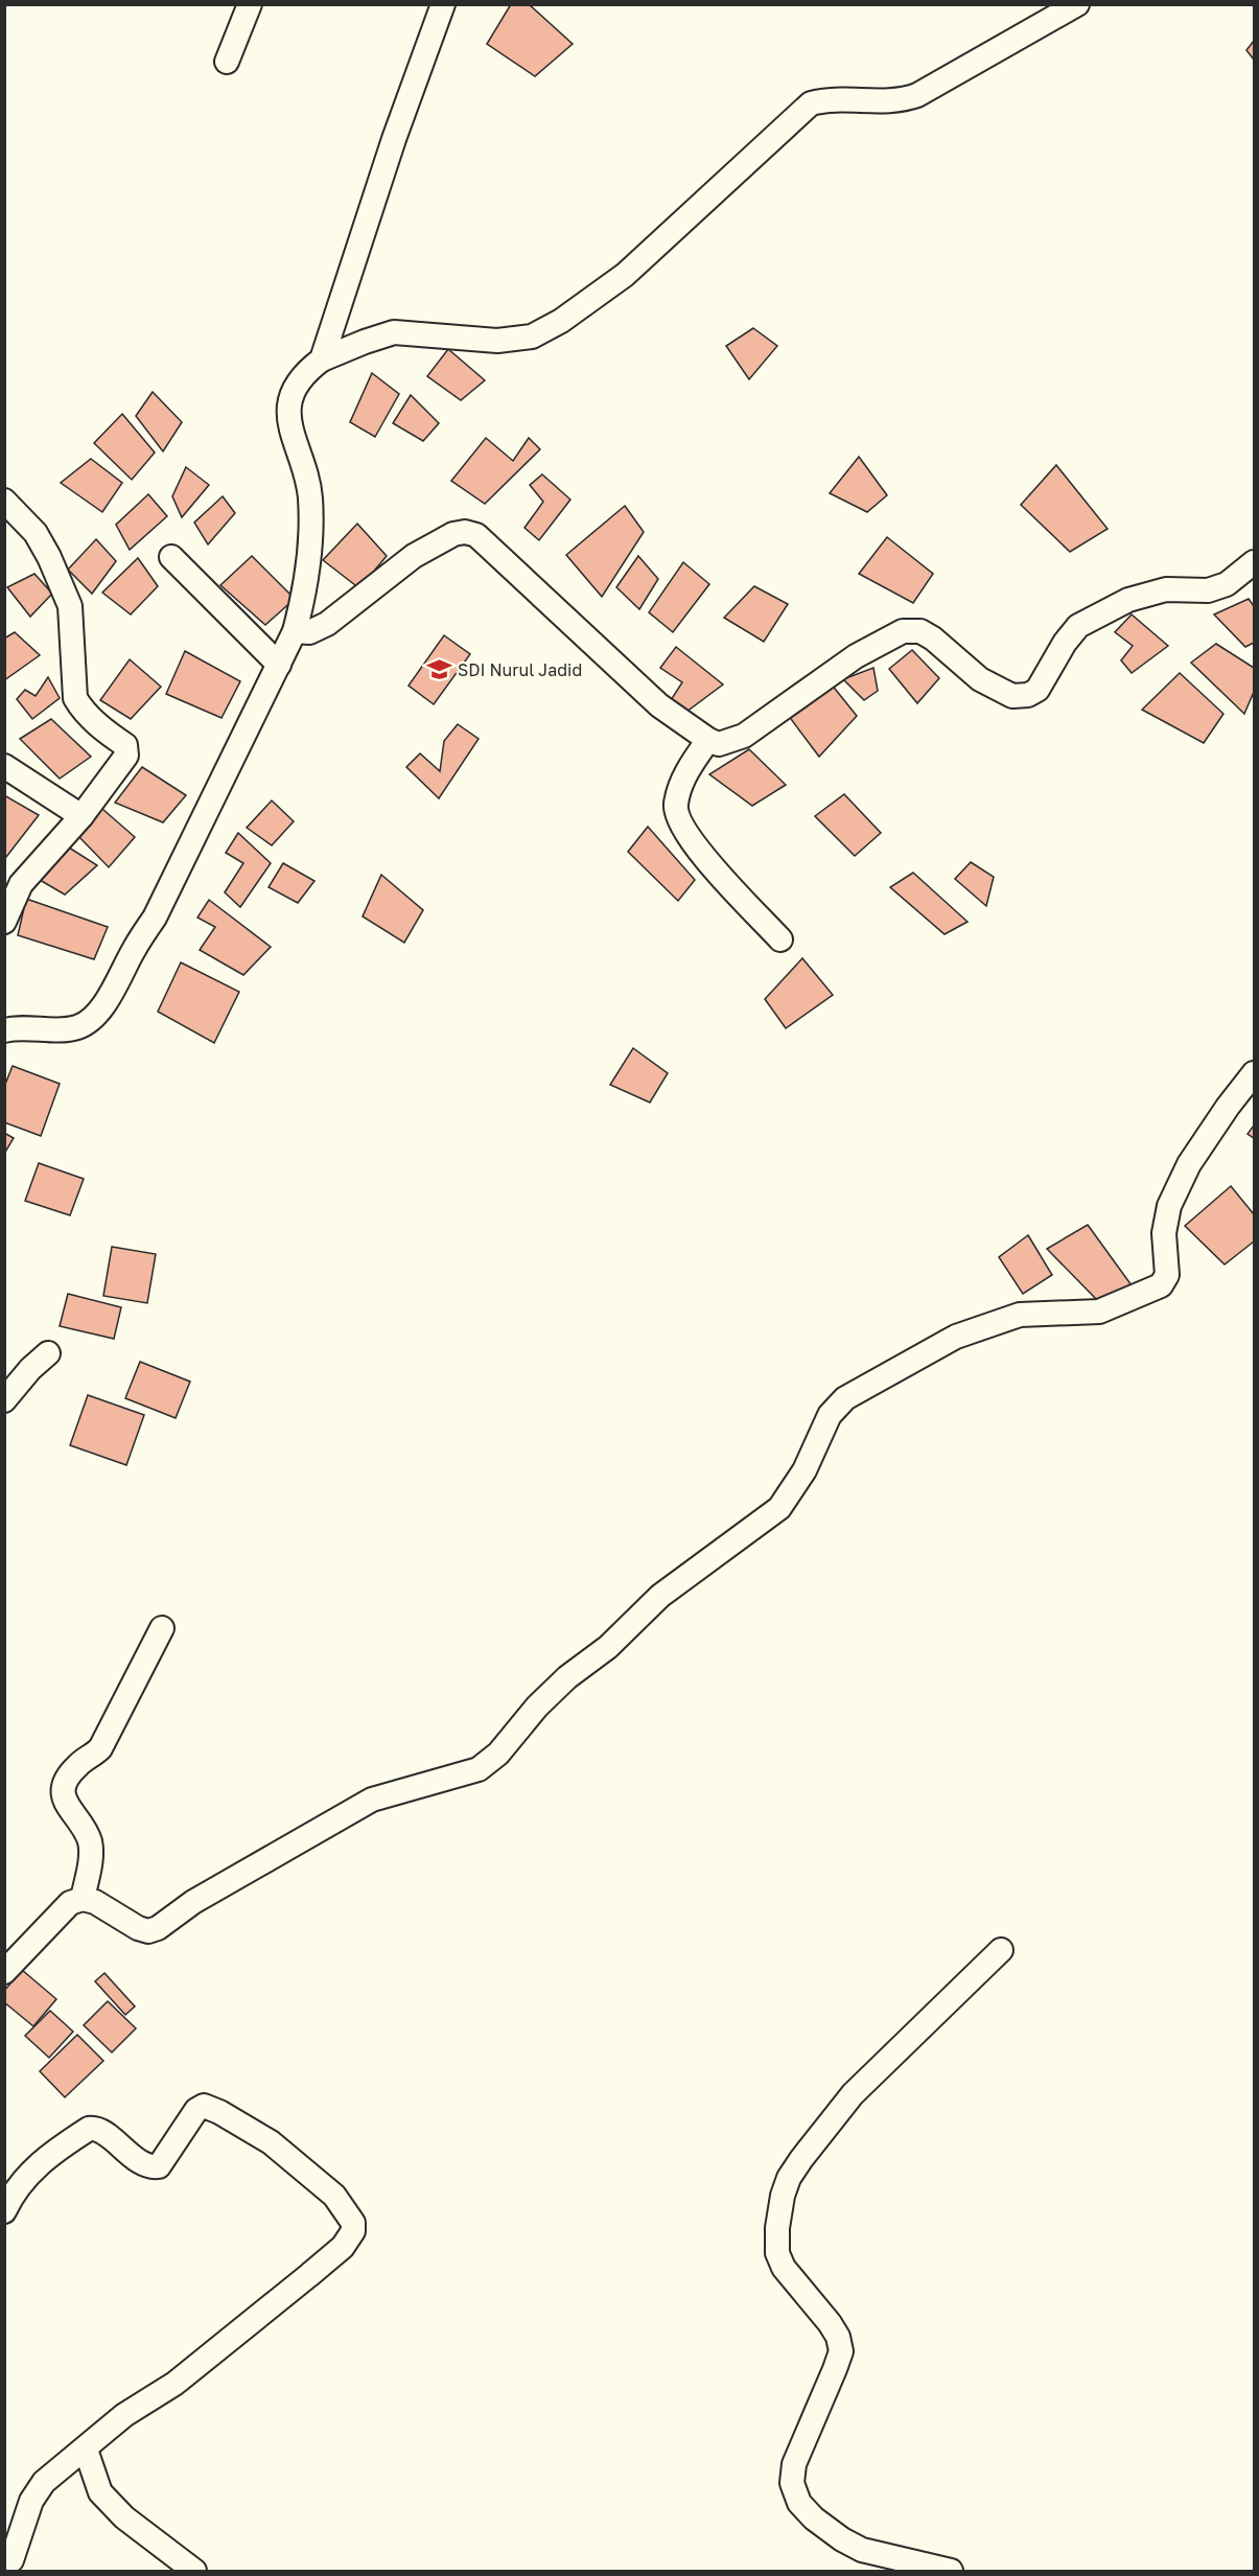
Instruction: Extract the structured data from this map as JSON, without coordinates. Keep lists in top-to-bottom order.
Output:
{
  "places": {
    "school or university": ["SDI Nurul Jadid"]
  }
}
